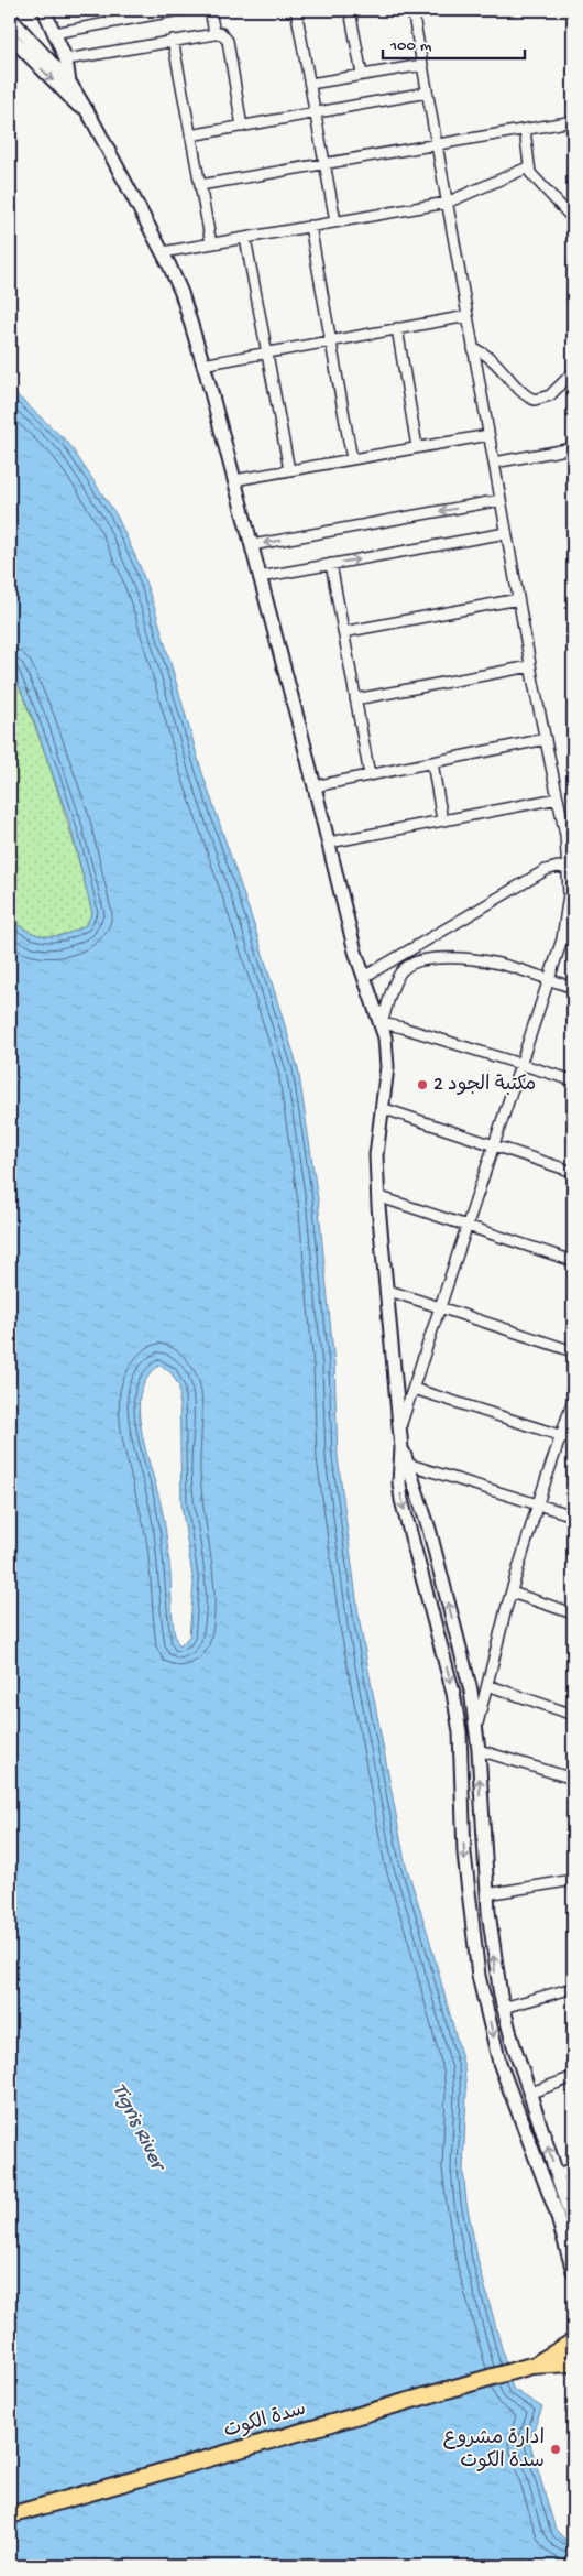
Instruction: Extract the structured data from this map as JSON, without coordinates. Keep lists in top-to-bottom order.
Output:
{
  "streets": {
    "main road": ["سدة الكوت"]
  },
  "water": ["Tigris River"],
  "places": ["مكتبة الجود 2", "ادارة مشروع سدة الكوت"],
  "scale_bar": "100 m"
}
